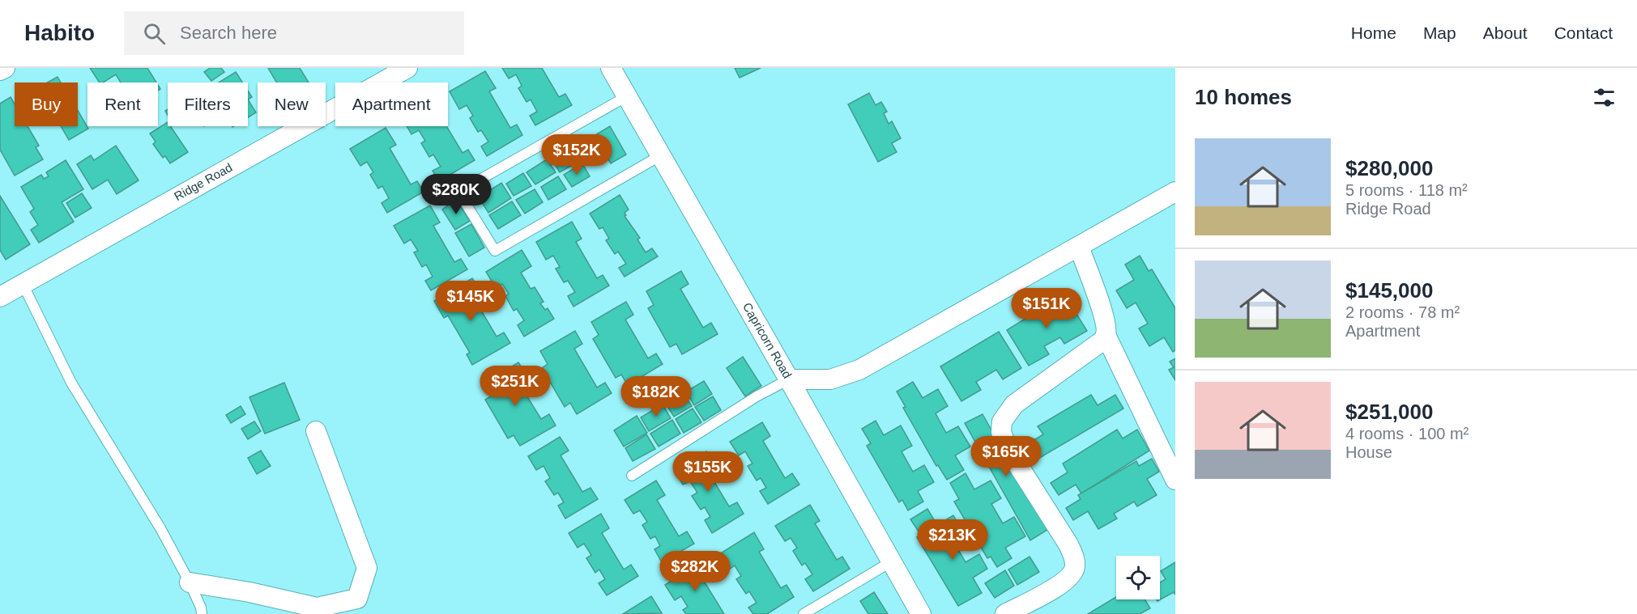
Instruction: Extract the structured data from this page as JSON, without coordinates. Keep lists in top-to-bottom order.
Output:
{
  "streets": {
    "street": ["Ridge Road", "Capricorn Road"]
  },
  "page": {
    "header": "Habito",
    "search": "Search here",
    "nav": [
      "Home",
      "Map",
      "About",
      "Contact"
    ],
    "heading": "10 homes",
    "chip": [
      "Buy",
      "Rent",
      "Filters",
      "New",
      "Apartment"
    ],
    "list": [
      {
        "name": "$280,000",
        "note": "5 rooms · 118 m² · Ridge Road"
      },
      {
        "name": "$145,000",
        "note": "2 rooms · 78 m² · Apartment"
      },
      {
        "name": "$251,000",
        "note": "4 rooms · 100 m² · House"
      }
    ],
    "price": [
      "$152K",
      "$280K",
      "$145K",
      "$151K",
      "$251K",
      "$182K",
      "$165K",
      "$155K",
      "$213K",
      "$282K"
    ]
  }
}
